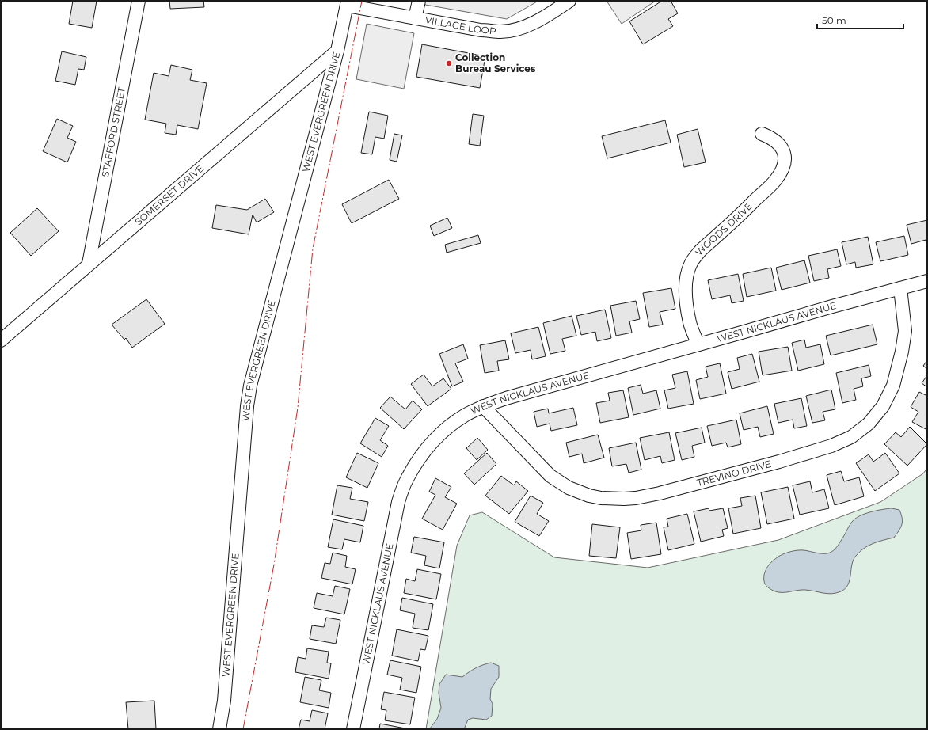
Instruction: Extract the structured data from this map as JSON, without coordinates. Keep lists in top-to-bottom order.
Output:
{
  "streets": {
    "street": [
      "VILLAGE LOOP",
      "WEST EVERGREEN DRIVE",
      "STAFFORD STREET",
      "SOMERSET DRIVE",
      "WOODS DRIVE",
      "WEST NICKLAUS AVENUE",
      "TREVINO DRIVE"
    ]
  },
  "crossings": [
    ["VILLAGE LOOP", "WEST EVERGREEN DRIVE"],
    ["WEST EVERGREEN DRIVE", "SOMERSET DRIVE"],
    ["STAFFORD STREET", "SOMERSET DRIVE"],
    ["WOODS DRIVE", "WEST NICKLAUS AVENUE"],
    ["WEST NICKLAUS AVENUE", "TREVINO DRIVE"]
  ],
  "places": ["Collection Bureau Services"],
  "scale_bar": "50 m"
}
